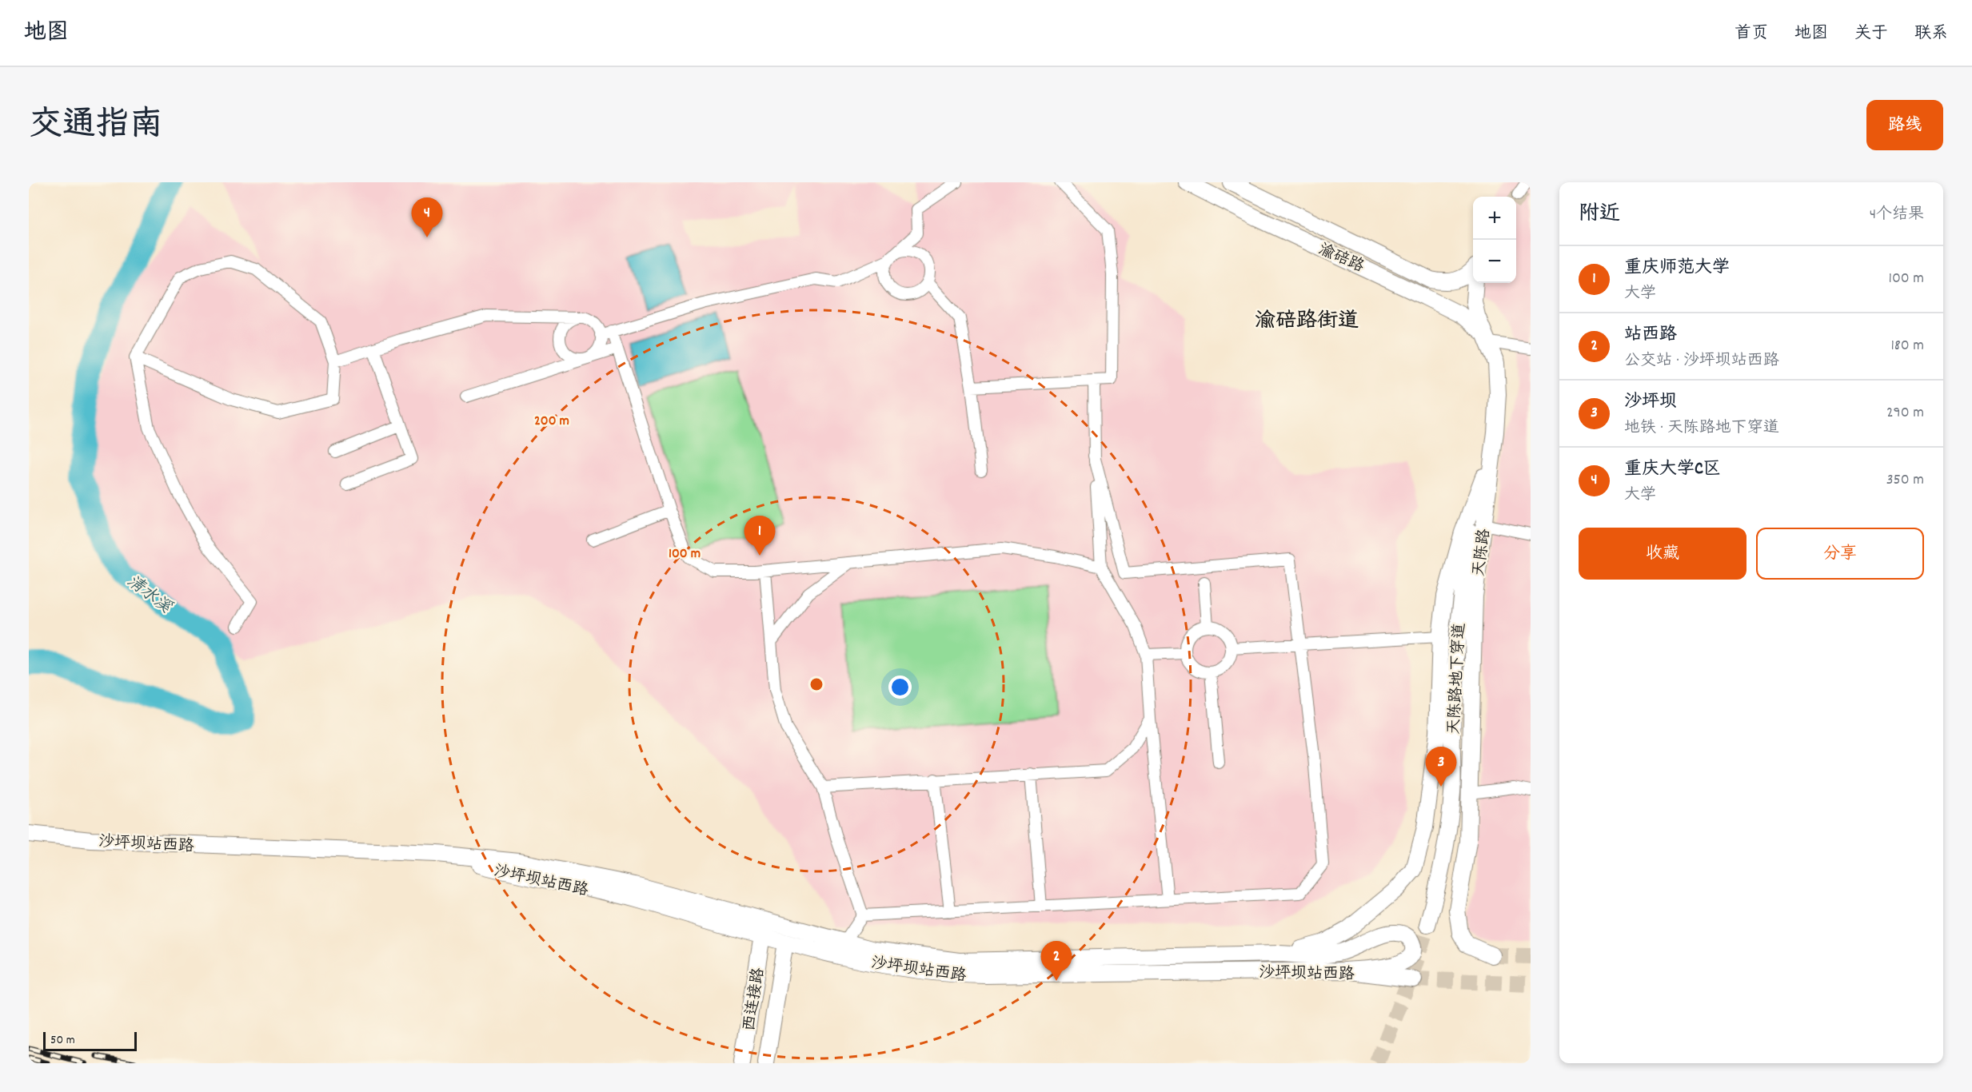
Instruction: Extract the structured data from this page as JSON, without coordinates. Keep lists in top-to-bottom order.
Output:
{
  "streets": {
    "main road": [
      "渝碚路",
      "天陈路",
      "天陈路地下穿道",
      "沙坪坝站西路",
      "西连接路"
    ]
  },
  "crossings": [
    ["渝碚路", "天陈路"],
    ["天陈路", "天陈路地下穿道"],
    ["沙坪坝站西路", "西连接路"]
  ],
  "districts": ["渝碚路街道"],
  "water": ["清水溪"],
  "scale_bar": "50 m",
  "page": {
    "header": "地图",
    "nav": [
      "首页",
      "地图",
      "关于",
      "联系"
    ],
    "title": "交通指南",
    "buttons": [
      "路线",
      ["收藏", "分享"]
    ],
    "heading": ["附近", "4个结果"],
    "map_buttons": ["+", "−"],
    "pins": [
      "4",
      "1",
      "3",
      "2"
    ],
    "list": [
      {
        "mark": "1",
        "name": "重庆师范大学",
        "note": "大学",
        "value": "100 m"
      },
      {
        "mark": "2",
        "name": "站西路",
        "note": "公交站 · 沙坪坝站西路",
        "value": "180 m"
      },
      {
        "mark": "3",
        "name": "沙坪坝",
        "note": "地铁 · 天陈路地下穿道",
        "value": "290 m"
      },
      {
        "mark": "4",
        "name": "重庆大学C区",
        "note": "大学",
        "value": "350 m"
      }
    ],
    "scale": "50 m"
  },
  "rings": ["200 m", "100 m"]
}
